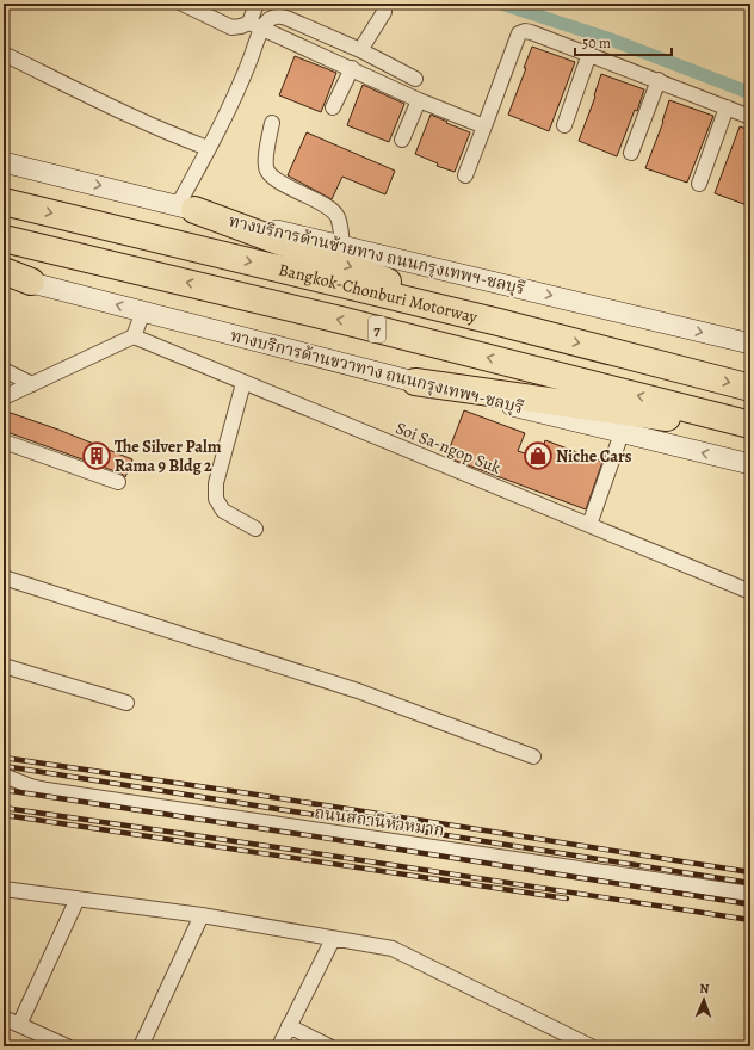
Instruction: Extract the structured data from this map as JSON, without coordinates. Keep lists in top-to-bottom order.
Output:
{
  "streets": {
    "highway": ["Bangkok-Chonburi Motorway", "7"],
    "main road": ["ทางบริการด้านซ้ายทาง ถนนกรุงเทพฯ-ชลบุรี", "ทางบริการด้านขวาทาง ถนนกรุงเทพฯ-ชลบุรี"],
    "street": ["Soi Sa-ngop Suk", "ถนนสถานีหัวหมาก"]
  },
  "one_way": ["ทางบริการด้านซ้ายทาง ถนนกรุงเทพฯ-ชลบุรี"],
  "places": {
    "building": ["The Silver Palm Rama 9 Bldg 2"],
    "shop": ["Niche Cars"]
  },
  "scale_bar": "50 m",
  "north": "top"
}
